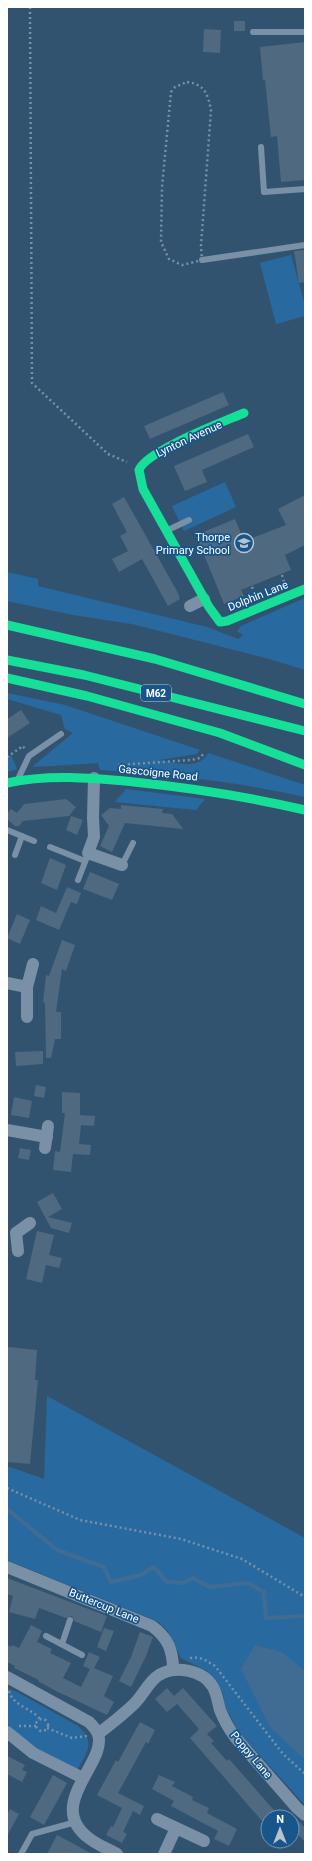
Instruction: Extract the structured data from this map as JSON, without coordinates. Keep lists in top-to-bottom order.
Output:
{
  "streets": {
    "main road": [
      "Lynton Avenue",
      "Dolphin Lane",
      "M62",
      "Gascoigne Road"
    ],
    "street": ["Buttercup Lane", "Poppy Lane"]
  },
  "crossings": [
    ["Buttercup Lane", "Poppy Lane"]
  ],
  "places": {
    "school or university": ["Thorpe Primary School"]
  },
  "north": "top"
}
